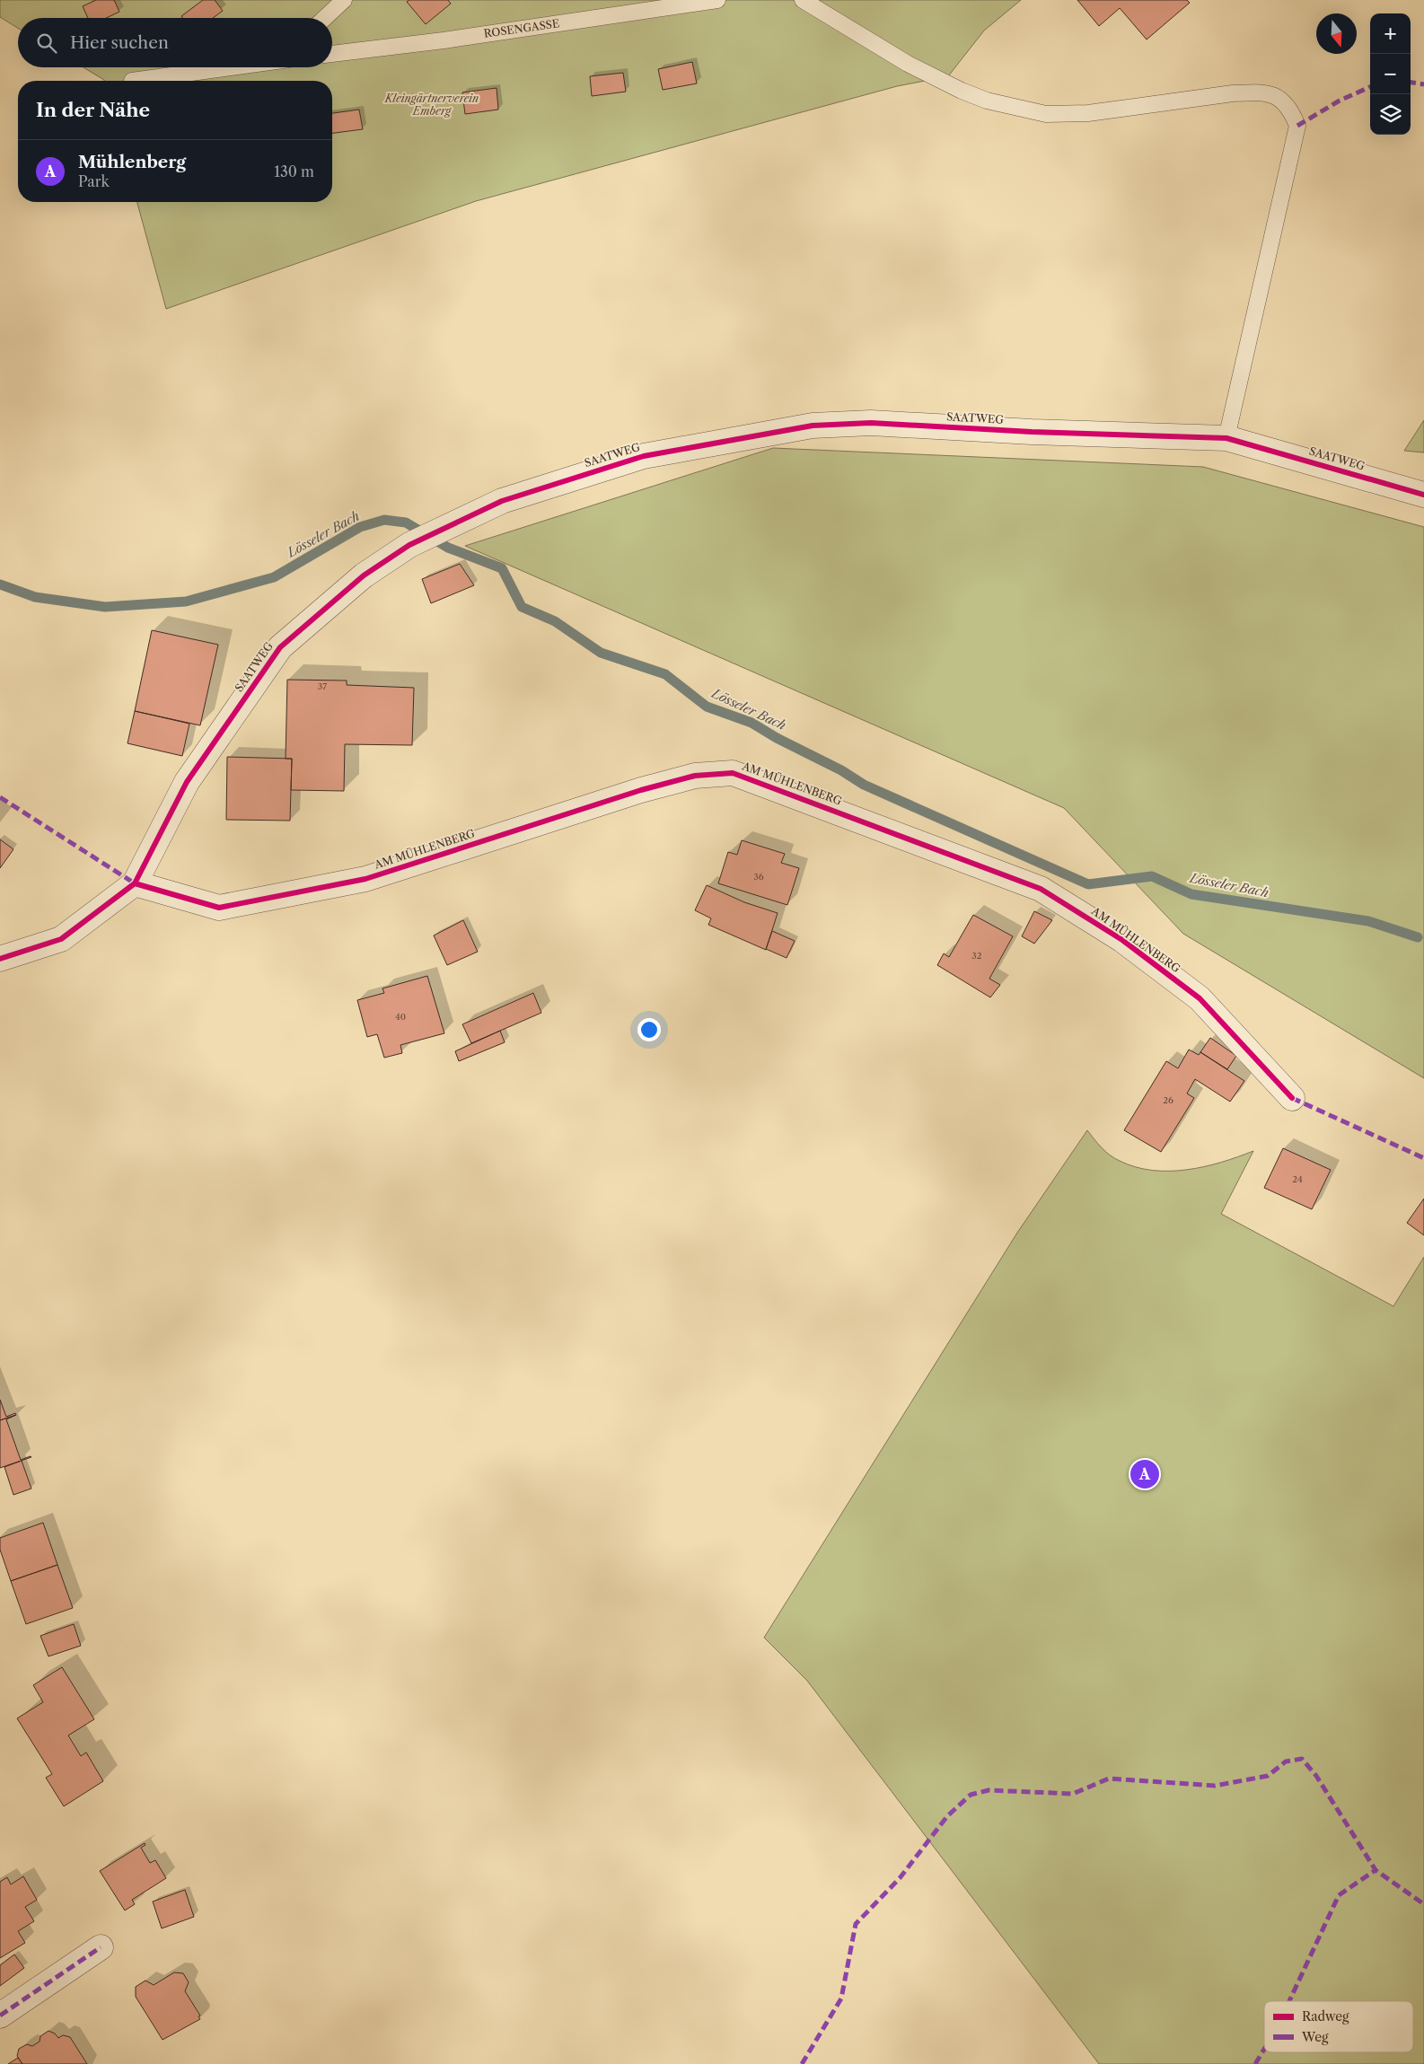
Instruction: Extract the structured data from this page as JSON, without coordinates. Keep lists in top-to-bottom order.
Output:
{
  "streets": {
    "street": ["SAATWEG", "AM MÜHLENBERG"],
    "lane": ["ROSENGASSE"]
  },
  "crossings": [
    ["SAATWEG", "AM MÜHLENBERG"]
  ],
  "water": ["Lösseler Bach"],
  "parks": ["Kleingärtnerverein Emberg"],
  "house_numbers": [
    "37",
    "36",
    "32",
    "40",
    "26",
    "24"
  ],
  "legend": ["Radweg", "Weg"],
  "north": "bottom",
  "page": {
    "map_buttons": ["+", "−"],
    "search": "Hier suchen",
    "heading": "In der Nähe",
    "list": [
      {
        "mark": "A",
        "name": "Mühlenberg",
        "note": "Park",
        "value": "130 m"
      }
    ],
    "pins": "A"
  }
}
